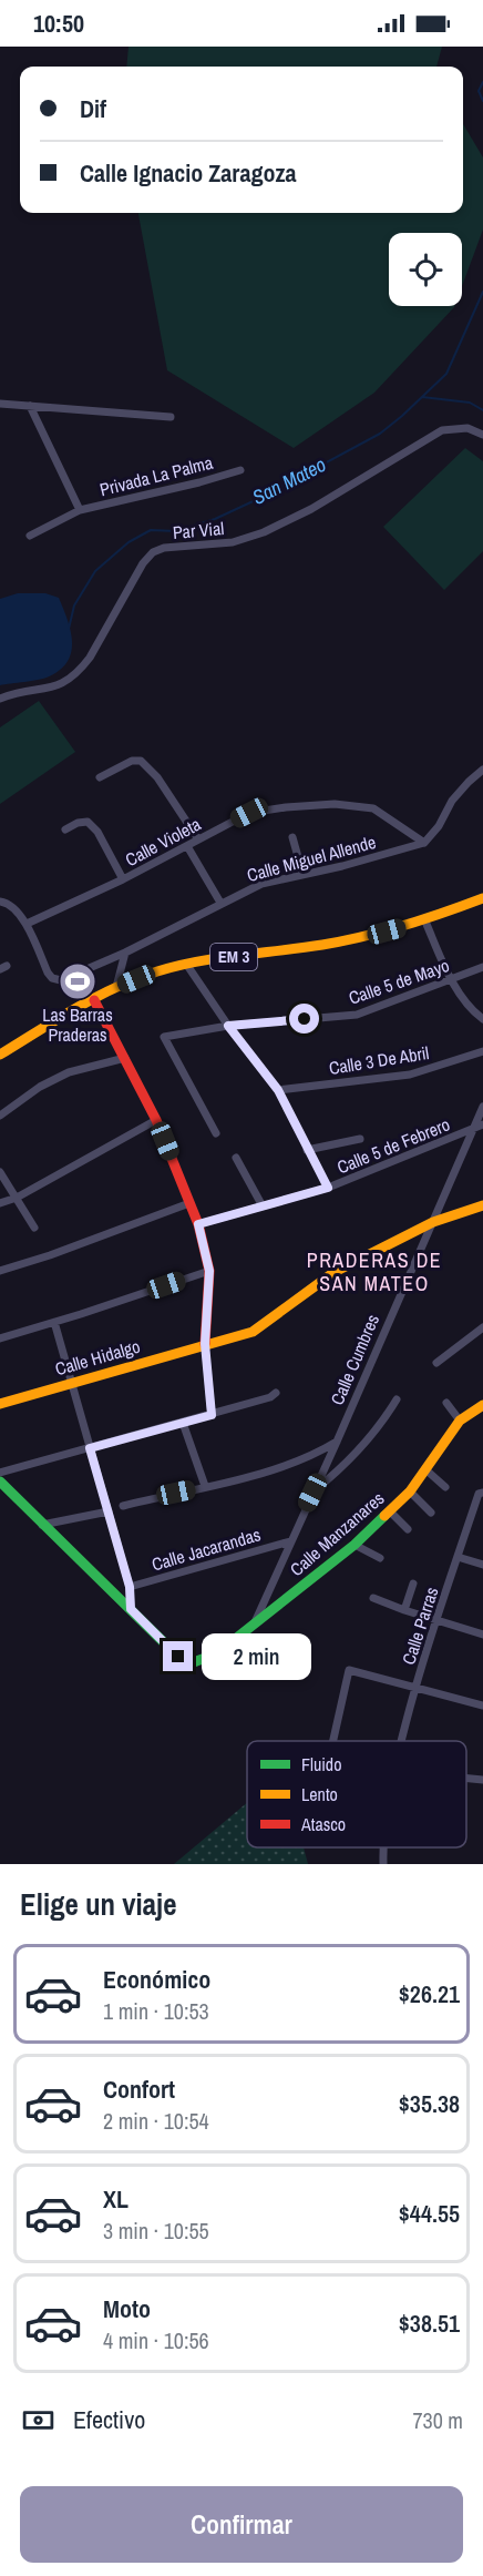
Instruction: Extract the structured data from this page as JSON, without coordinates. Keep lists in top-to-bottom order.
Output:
{
  "streets": {
    "street": [
      "Privada La Palma",
      "Par Vial",
      "Calle Violeta",
      "Calle Miguel Allende",
      "EM 3",
      "Calle 5 de Mayo",
      "Calle 3 De Abril",
      "Calle 5 de Febrero",
      "Calle Hidalgo",
      "Calle Cumbres",
      "Calle Manzanares",
      "Calle Jacarandas",
      "Calle Parras"
    ]
  },
  "crossings": [
    ["Calle Violeta", "Calle Miguel Allende"],
    ["Calle 5 de Febrero", "Calle Cumbres"],
    ["Calle Hidalgo", "Calle Cumbres"],
    ["Calle Cumbres", "Calle Manzanares"],
    ["Calle Cumbres", "Calle Jacarandas"]
  ],
  "districts": ["PRADERAS DE SAN MATEO"],
  "water": ["San Mateo"],
  "places": {
    "sports": ["Las Barras Praderas"]
  },
  "legend": ["Fluido", "Lento", "Atasco"],
  "page": {
    "status": "10:50",
    "banner": ["Dif", "Calle Ignacio Zaragoza"],
    "bubble": "2 min",
    "heading": "Elige un viaje",
    "list": [
      {
        "name": "Económico",
        "note": "1 min · 10:53",
        "value": "$26.21"
      },
      {
        "name": "Confort",
        "note": "2 min · 10:54",
        "value": "$35.38"
      },
      {
        "name": "XL",
        "note": "3 min · 10:55",
        "value": "$44.55"
      },
      {
        "name": "Moto",
        "note": "4 min · 10:56",
        "value": "$38.51"
      }
    ],
    "pay": ["Efectivo", "730 m"],
    "buttons": "Confirmar"
  }
}
